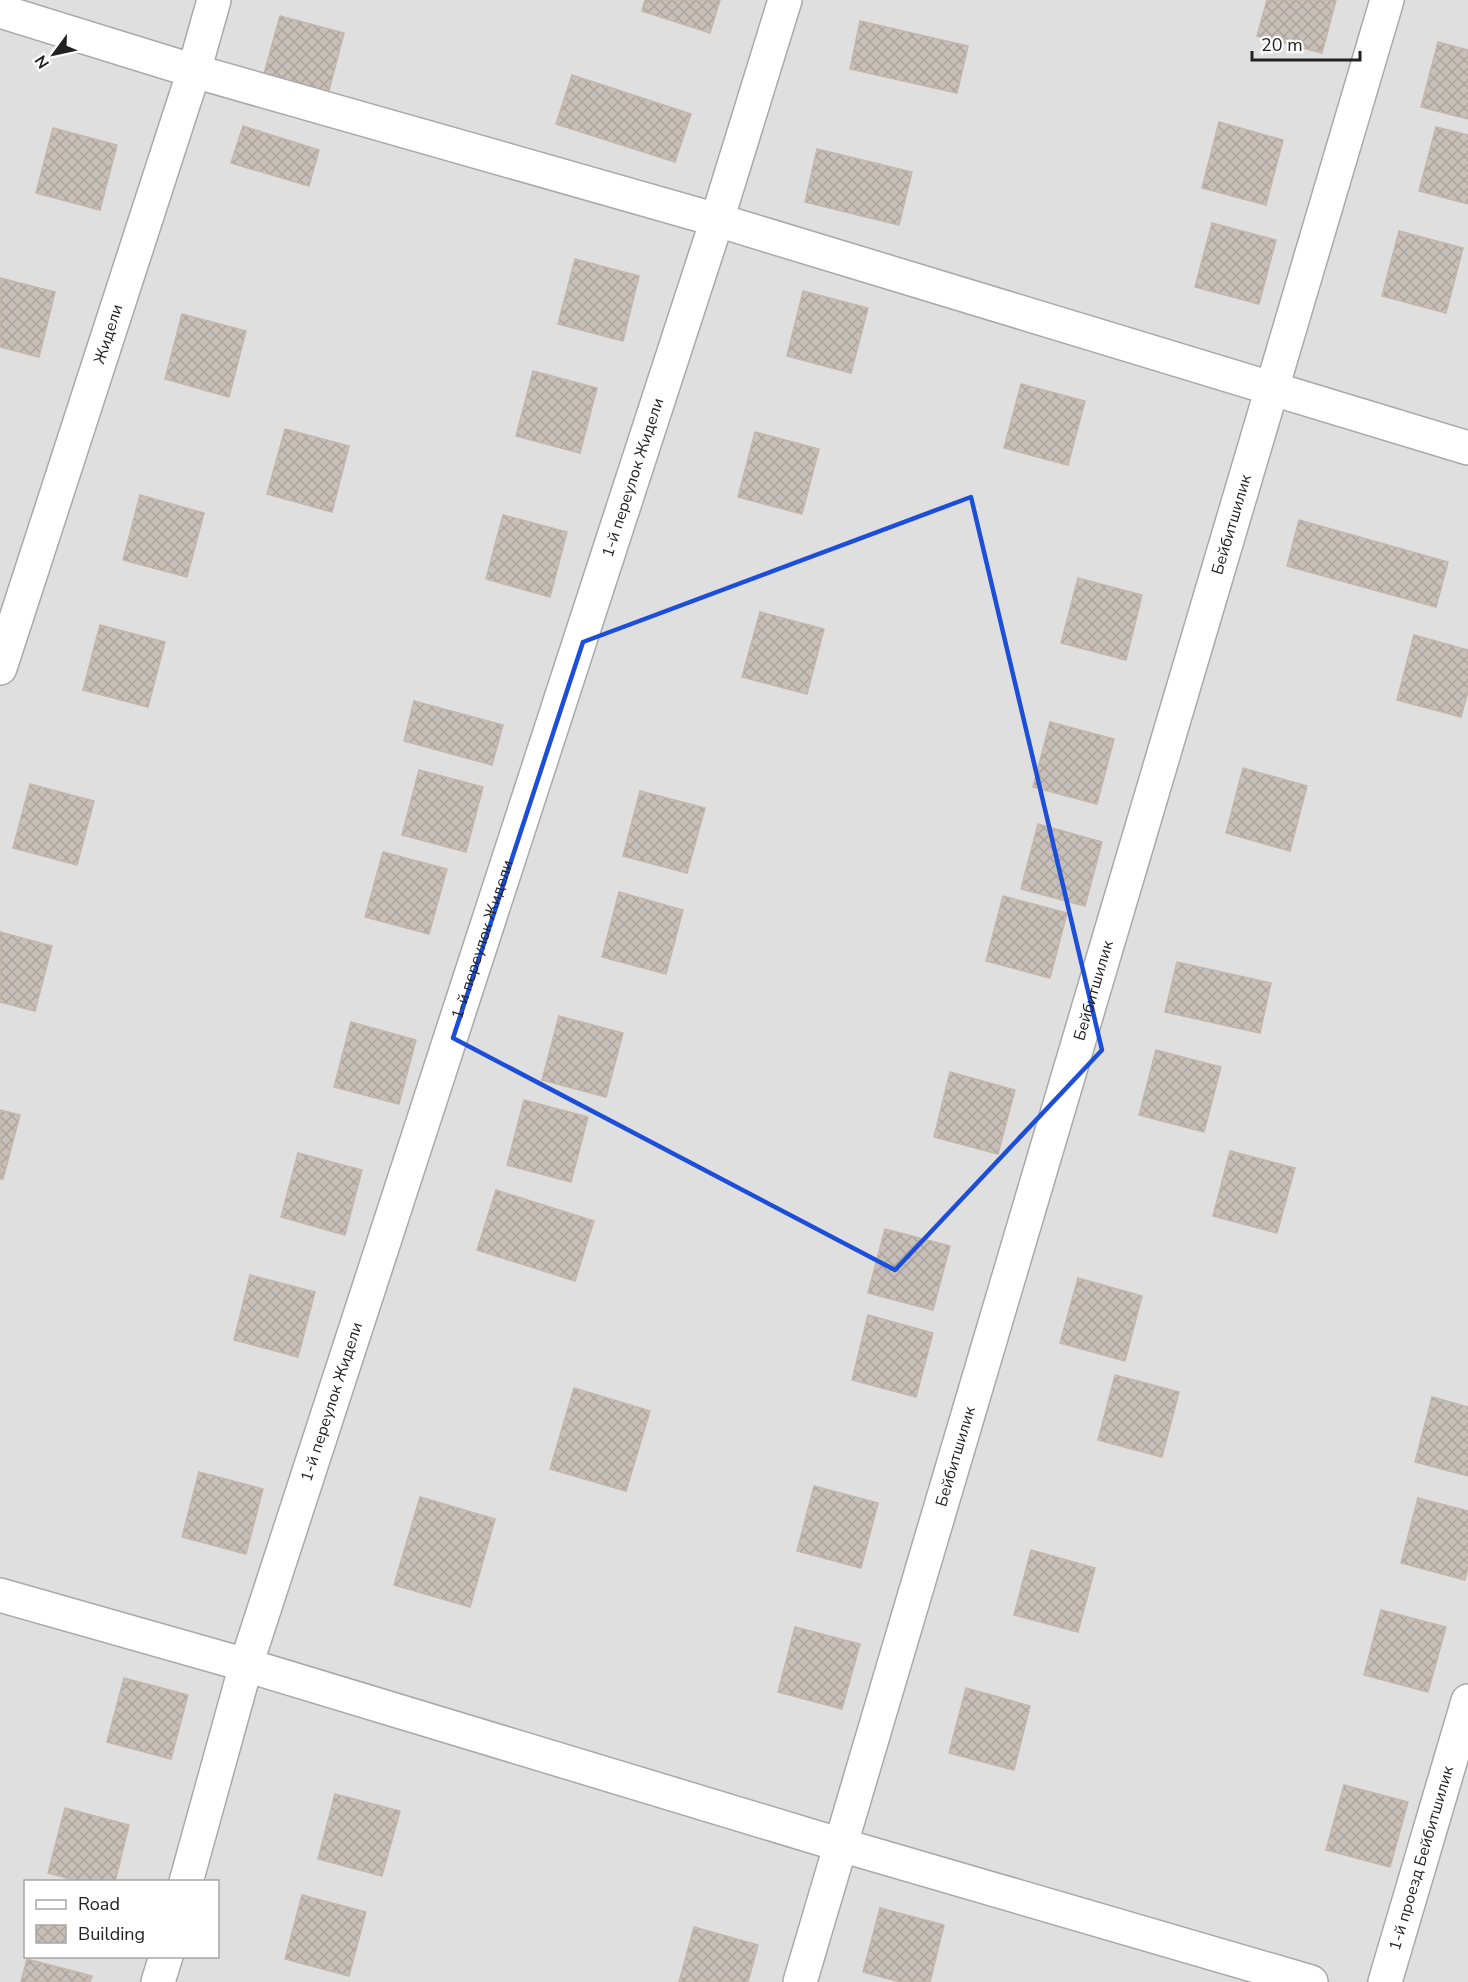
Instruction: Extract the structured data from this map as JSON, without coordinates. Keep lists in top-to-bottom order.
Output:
{
  "streets": {
    "street": [
      "Жидели",
      "1-й переулок Жидели",
      "Бейбитшилик",
      "1-й проезд Бейбитшилик"
    ]
  },
  "legend": ["Road", "Building"],
  "scale_bar": "20 m",
  "north": "bottom left"
}
